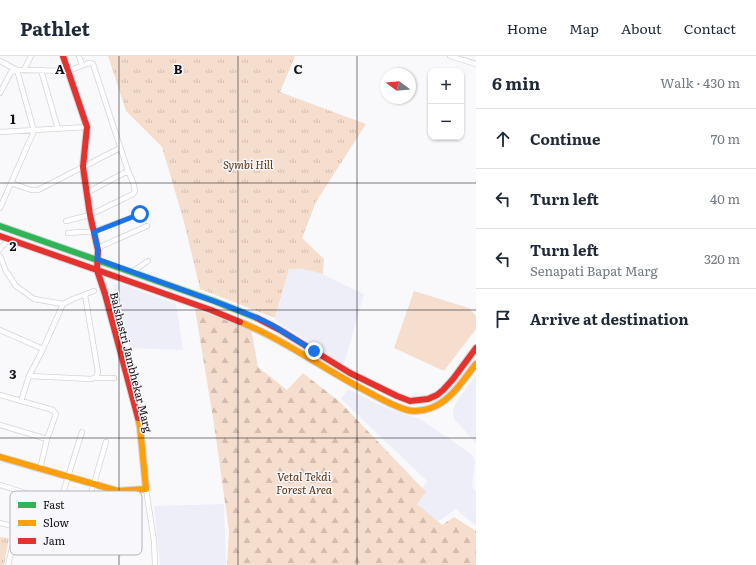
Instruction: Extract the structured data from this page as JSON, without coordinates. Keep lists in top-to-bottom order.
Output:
{
  "streets": {
    "main road": ["Balshastri Jambhekar Marg"]
  },
  "parks": ["Symbi Hill", "Vetal Tekdi Forest Area"],
  "legend": ["Fast", "Slow", "Jam"],
  "north": "left",
  "page": {
    "header": "Pathlet",
    "nav": [
      "Home",
      "Map",
      "About",
      "Contact"
    ],
    "heading": ["6 min", "Walk · 430 m"],
    "map_buttons": ["+", "−"],
    "list": [
      ["Continue", "70 m"],
      ["Turn left", "40 m"],
      ["Turn left", "Senapati Bapat Marg", "320 m"],
      "Arrive at destination"
    ]
  },
  "grid": {
    "columns": ["A", "B", "C"],
    "rows": ["1", "2", "3"]
  }
}
